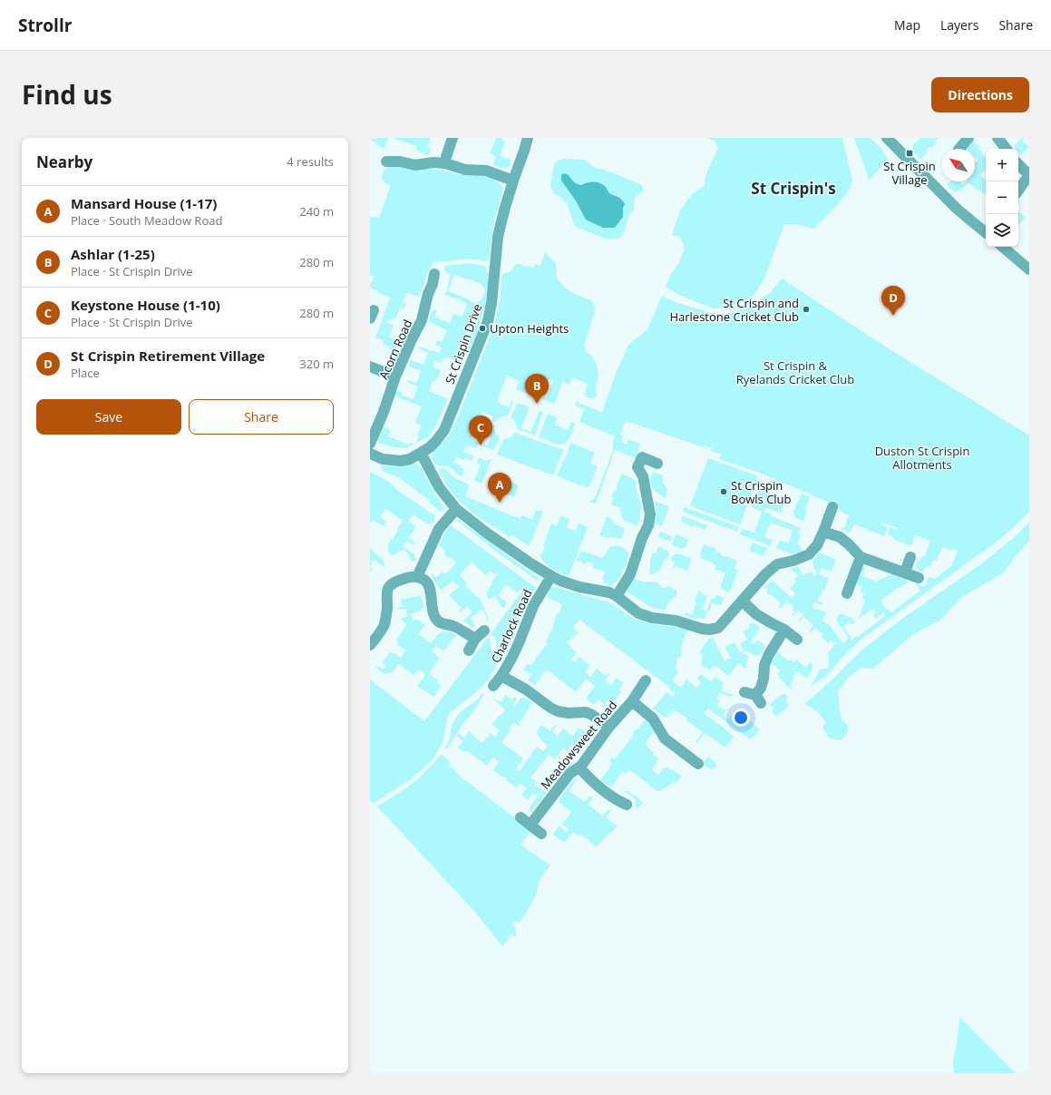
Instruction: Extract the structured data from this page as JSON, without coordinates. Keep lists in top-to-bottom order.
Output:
{
  "streets": {
    "street": [
      "St Crispin Drive",
      "Acorn Road",
      "Charlock Road",
      "Meadowsweet Road"
    ]
  },
  "districts": ["St Crispin's"],
  "parks": ["St Crispin & Ryelands Cricket Club", "Duston St Crispin Allotments"],
  "places": {
    "transit": ["St Crispin Village"],
    "other": ["St Crispin and Harlestone Cricket Club", "Upton Heights", "St Crispin Bowls Club"]
  },
  "north": "top left",
  "page": {
    "header": "Strollr",
    "nav": ["Map", "Layers", "Share"],
    "title": "Find us",
    "buttons": [
      "Directions",
      ["Save", "Share"]
    ],
    "heading": ["Nearby", "4 results"],
    "map_buttons": ["+", "−"],
    "list": [
      {
        "mark": "A",
        "name": "Mansard House (1-17)",
        "note": "Place · South Meadow Road",
        "value": "240 m"
      },
      {
        "mark": "B",
        "name": "Ashlar (1-25)",
        "note": "Place · St Crispin Drive",
        "value": "280 m"
      },
      {
        "mark": "C",
        "name": "Keystone House (1-10)",
        "note": "Place · St Crispin Drive",
        "value": "280 m"
      },
      {
        "mark": "D",
        "name": "St Crispin Retirement Village",
        "note": "Place",
        "value": "320 m"
      }
    ],
    "pins": [
      "D",
      "B",
      "C",
      "A"
    ]
  }
}
